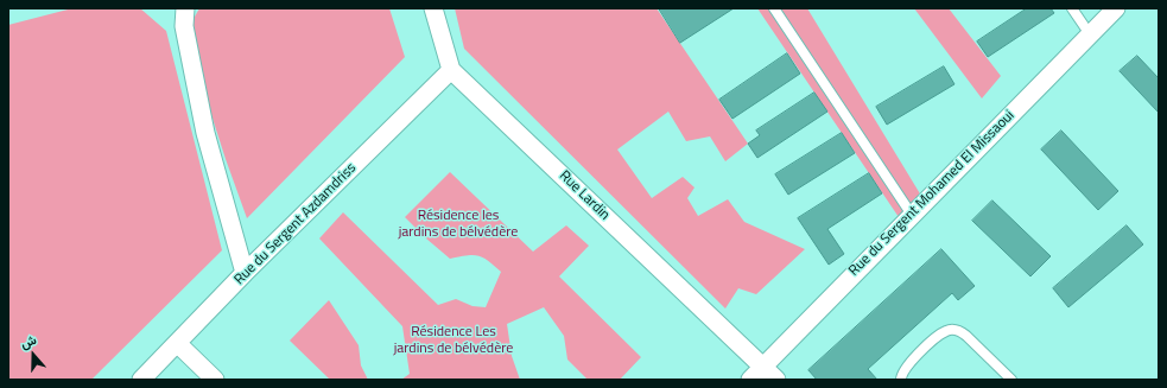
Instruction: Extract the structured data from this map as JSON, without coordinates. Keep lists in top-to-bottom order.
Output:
{
  "streets": {
    "street": ["Rue du Sergent Mohamed El Missaoui", "Rue Lardin", "Rue du Sergent Azdamdriss"]
  },
  "crossings": [
    ["Rue du Sergent Mohamed El Missaoui", "Rue Lardin"],
    ["Rue Lardin", "Rue du Sergent Azdamdriss"]
  ],
  "parks": ["Résidence les jardins de bélvédère", "Résidence Les jardins de bélvédère"],
  "north": "top"
}
